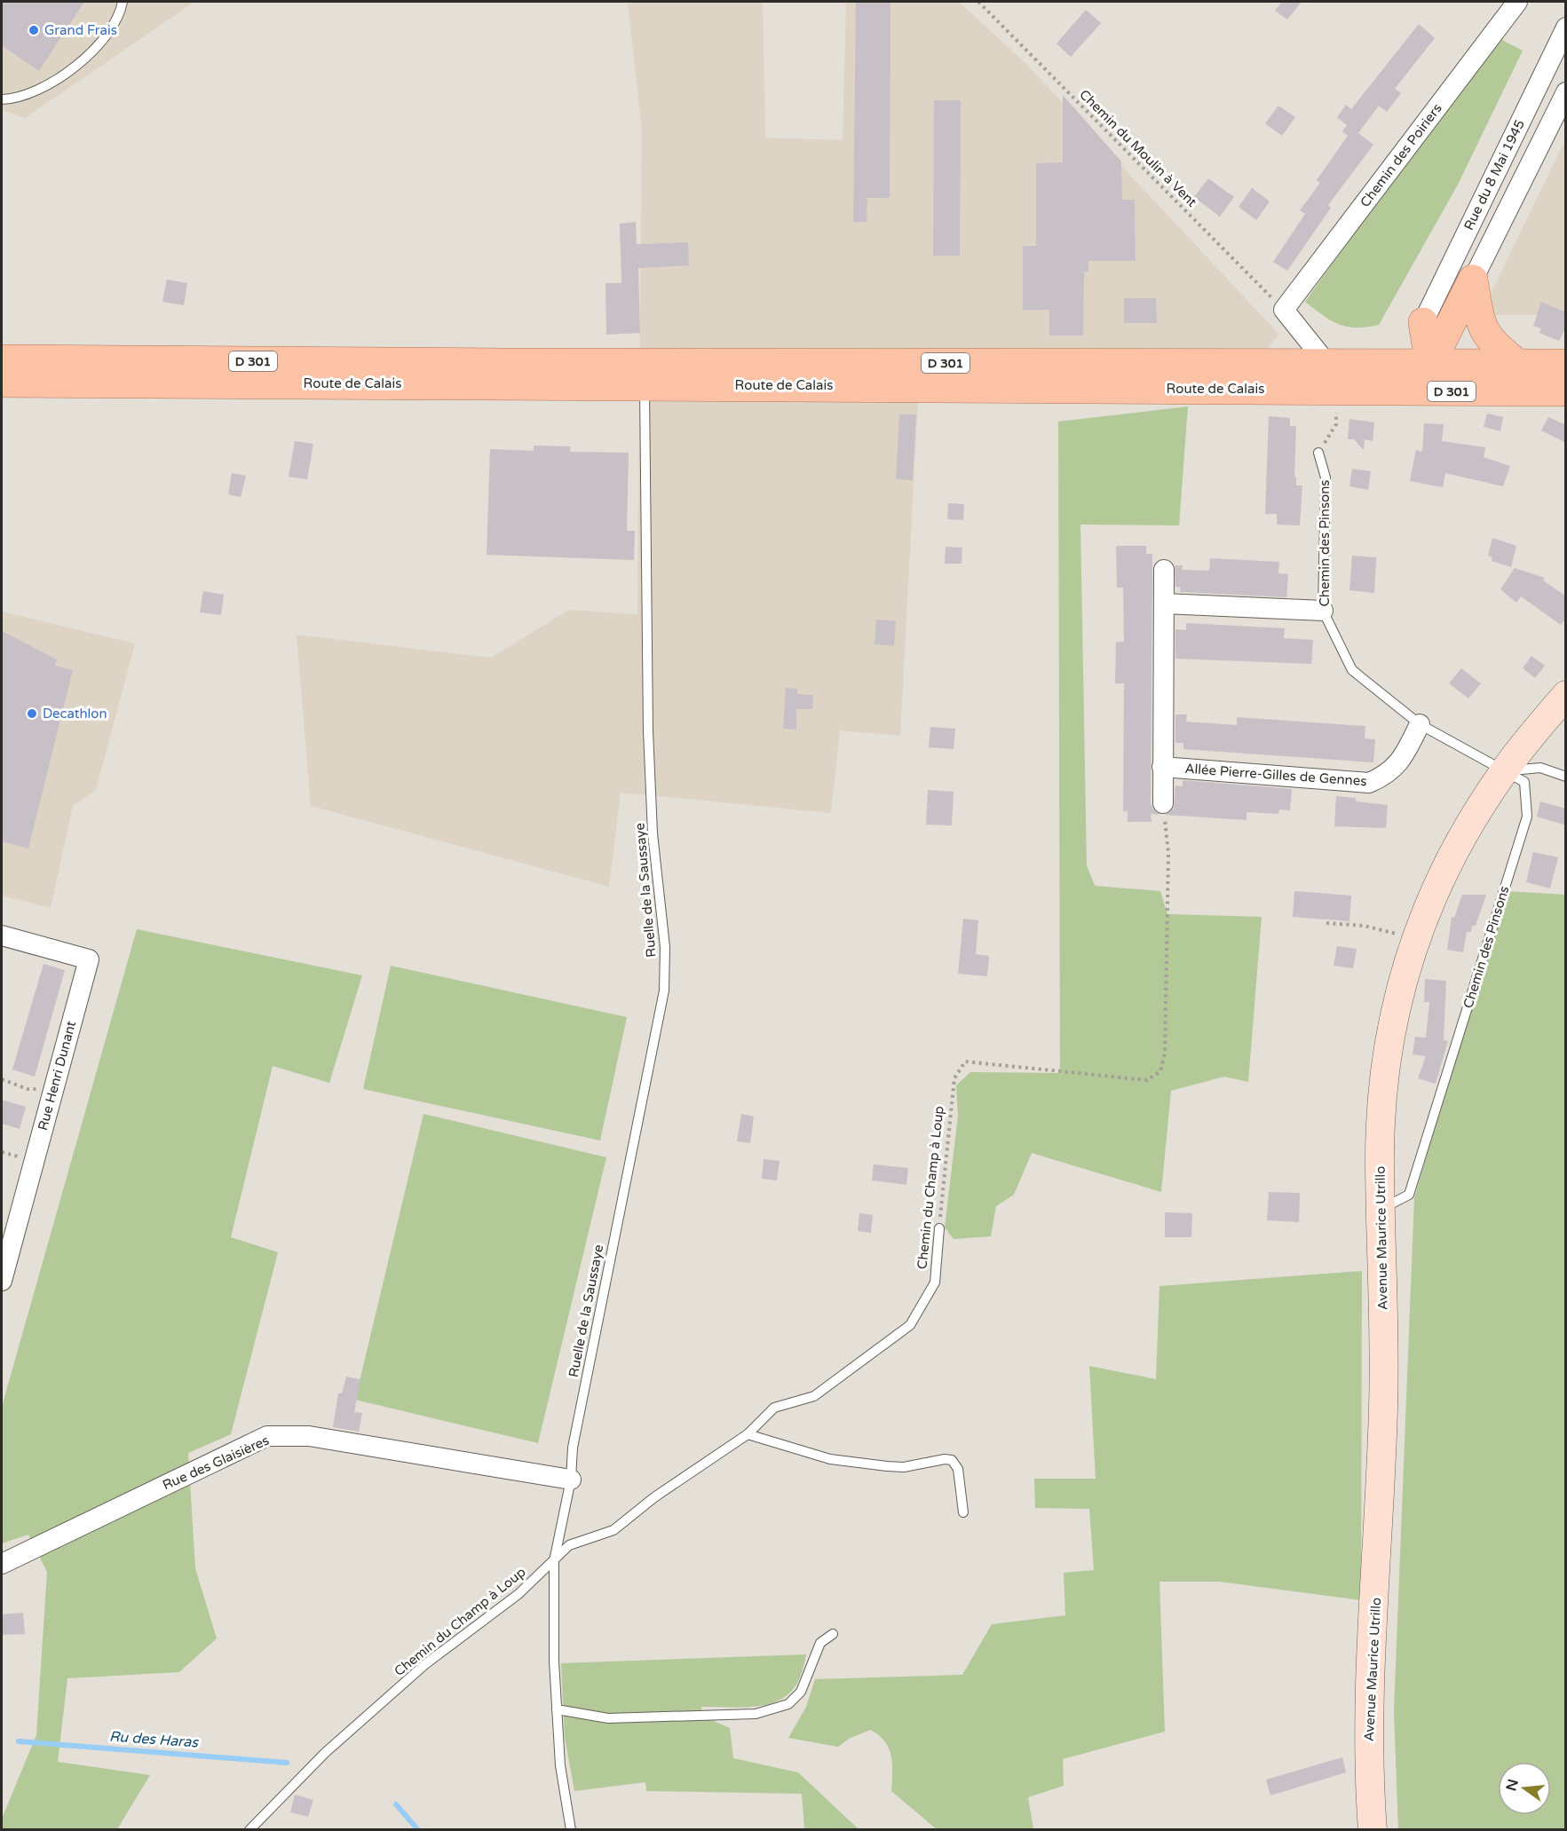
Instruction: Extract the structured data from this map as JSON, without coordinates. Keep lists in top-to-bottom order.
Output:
{
  "streets": {
    "main road": ["D 301", "Route de Calais", "Avenue Maurice Utrillo"],
    "street": [
      "Chemin des Poiriers",
      "Rue du 8 Mai 1945",
      "Allée Pierre-Gilles de Gennes",
      "Rue Henri Dunant",
      "Rue des Glaisières"
    ],
    "lane": ["Chemin des Pinsons", "Ruelle de la Saussaye", "Chemin du Champ à Loup"],
    "path": ["Chemin du Moulin à Vent"]
  },
  "crossings": [
    ["Chemin du Moulin à Vent", "Chemin des Poiriers"],
    ["Route de Calais", "Ruelle de la Saussaye"],
    ["Chemin des Pinsons", "Allée Pierre-Gilles de Gennes"],
    ["Chemin des Pinsons", "Avenue Maurice Utrillo"],
    ["Ruelle de la Saussaye", "Chemin du Champ à Loup"],
    ["Ruelle de la Saussaye", "Rue des Glaisières"]
  ],
  "water": ["Ru des Haras"],
  "places": ["Grand Frais", "Decathlon"],
  "north": "left"
}
